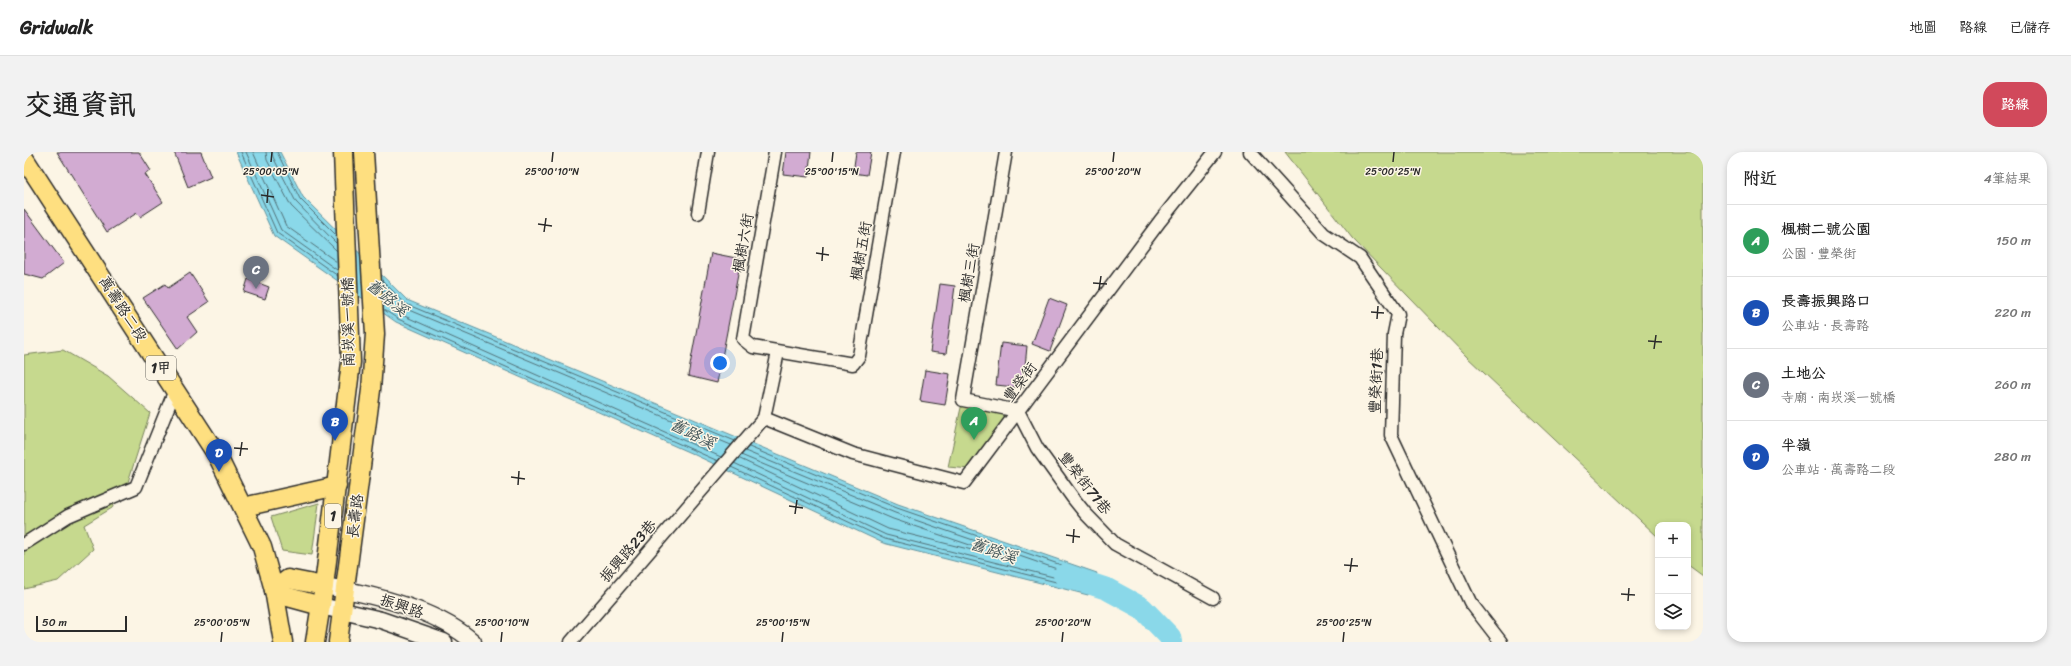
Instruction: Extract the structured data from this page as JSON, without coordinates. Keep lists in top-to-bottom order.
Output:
{
  "streets": {
    "main road": [
      "萬壽路二段",
      "南崁溪一號橋",
      "1甲",
      "1",
      "長壽路"
    ],
    "street": [
      "楓樹六街",
      "楓樹五街",
      "楓樹三街",
      "豐榮街1巷",
      "豐榮街",
      "豐榮街71巷",
      "振興路23巷",
      "振興路"
    ]
  },
  "crossings": [
    ["楓樹六街", "楓樹五街"],
    ["楓樹三街", "豐榮街"],
    ["楓樹三街", "豐榮街71巷"],
    ["南崁溪一號橋", "長壽路"],
    ["豐榮街", "豐榮街71巷"],
    ["豐榮街", "振興路23巷"],
    ["長壽路", "振興路"]
  ],
  "water": ["舊路溪"],
  "scale_bar": "50 m",
  "page": {
    "header": "Gridwalk",
    "nav": ["地圖", "路線", "已儲存"],
    "title": "交通資訊",
    "buttons": "路線",
    "heading": ["附近", "4筆結果"],
    "list": [
      {
        "mark": "A",
        "name": "楓樹二號公園",
        "note": "公園 · 豐榮街",
        "value": "150 m"
      },
      {
        "mark": "B",
        "name": "長壽振興路口",
        "note": "公車站 · 長壽路",
        "value": "220 m"
      },
      {
        "mark": "C",
        "name": "土地公",
        "note": "寺廟 · 南崁溪一號橋",
        "value": "260 m"
      },
      {
        "mark": "D",
        "name": "半嶺",
        "note": "公車站 · 萬壽路二段",
        "value": "280 m"
      }
    ],
    "pins": [
      "C",
      "A",
      "B",
      "D"
    ],
    "map_buttons": ["+", "−"],
    "scale": "50 m"
  },
  "coordinates": [
    "25°00'05\"N",
    "25°00'10\"N",
    "25°00'15\"N",
    "25°00'20\"N",
    "25°00'25\"N"
  ]
}
